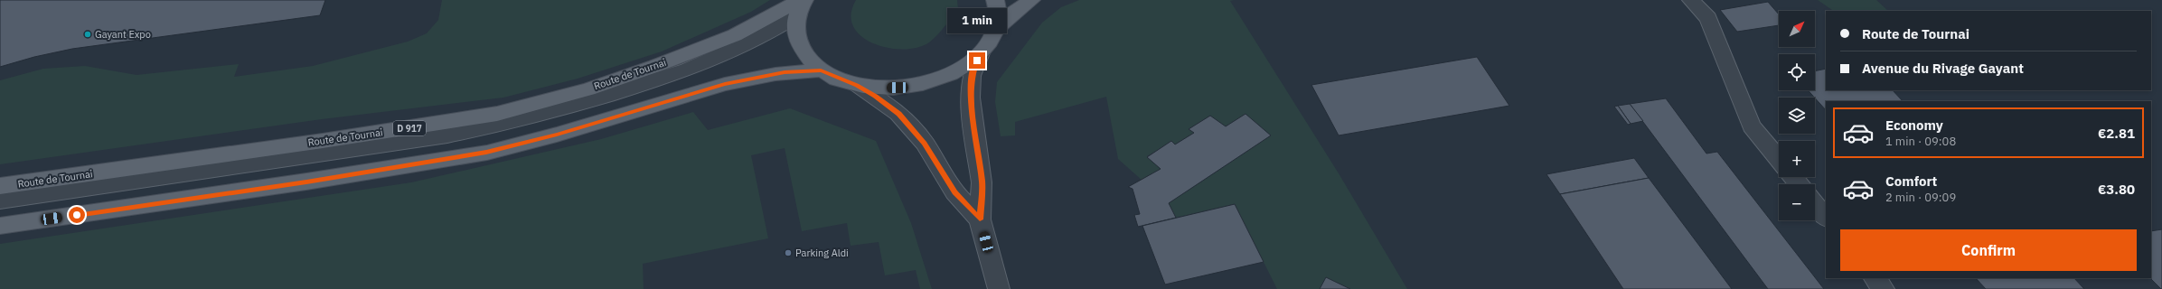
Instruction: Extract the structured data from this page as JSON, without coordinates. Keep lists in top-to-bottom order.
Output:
{
  "streets": {
    "main road": ["Route de Tournai", "D 917"]
  },
  "places": ["Gayant Expo", "Parking Aldi"],
  "north": "top right",
  "page": {
    "bubble": "1 min",
    "map_buttons": ["+", "−"],
    "banner": ["Route de Tournai", "Avenue du Rivage Gayant"],
    "list": [
      {
        "name": "Economy",
        "note": "1 min · 09:08",
        "value": "€2.81"
      },
      {
        "name": "Comfort",
        "note": "2 min · 09:09",
        "value": "€3.80"
      }
    ],
    "buttons": "Confirm"
  }
}
